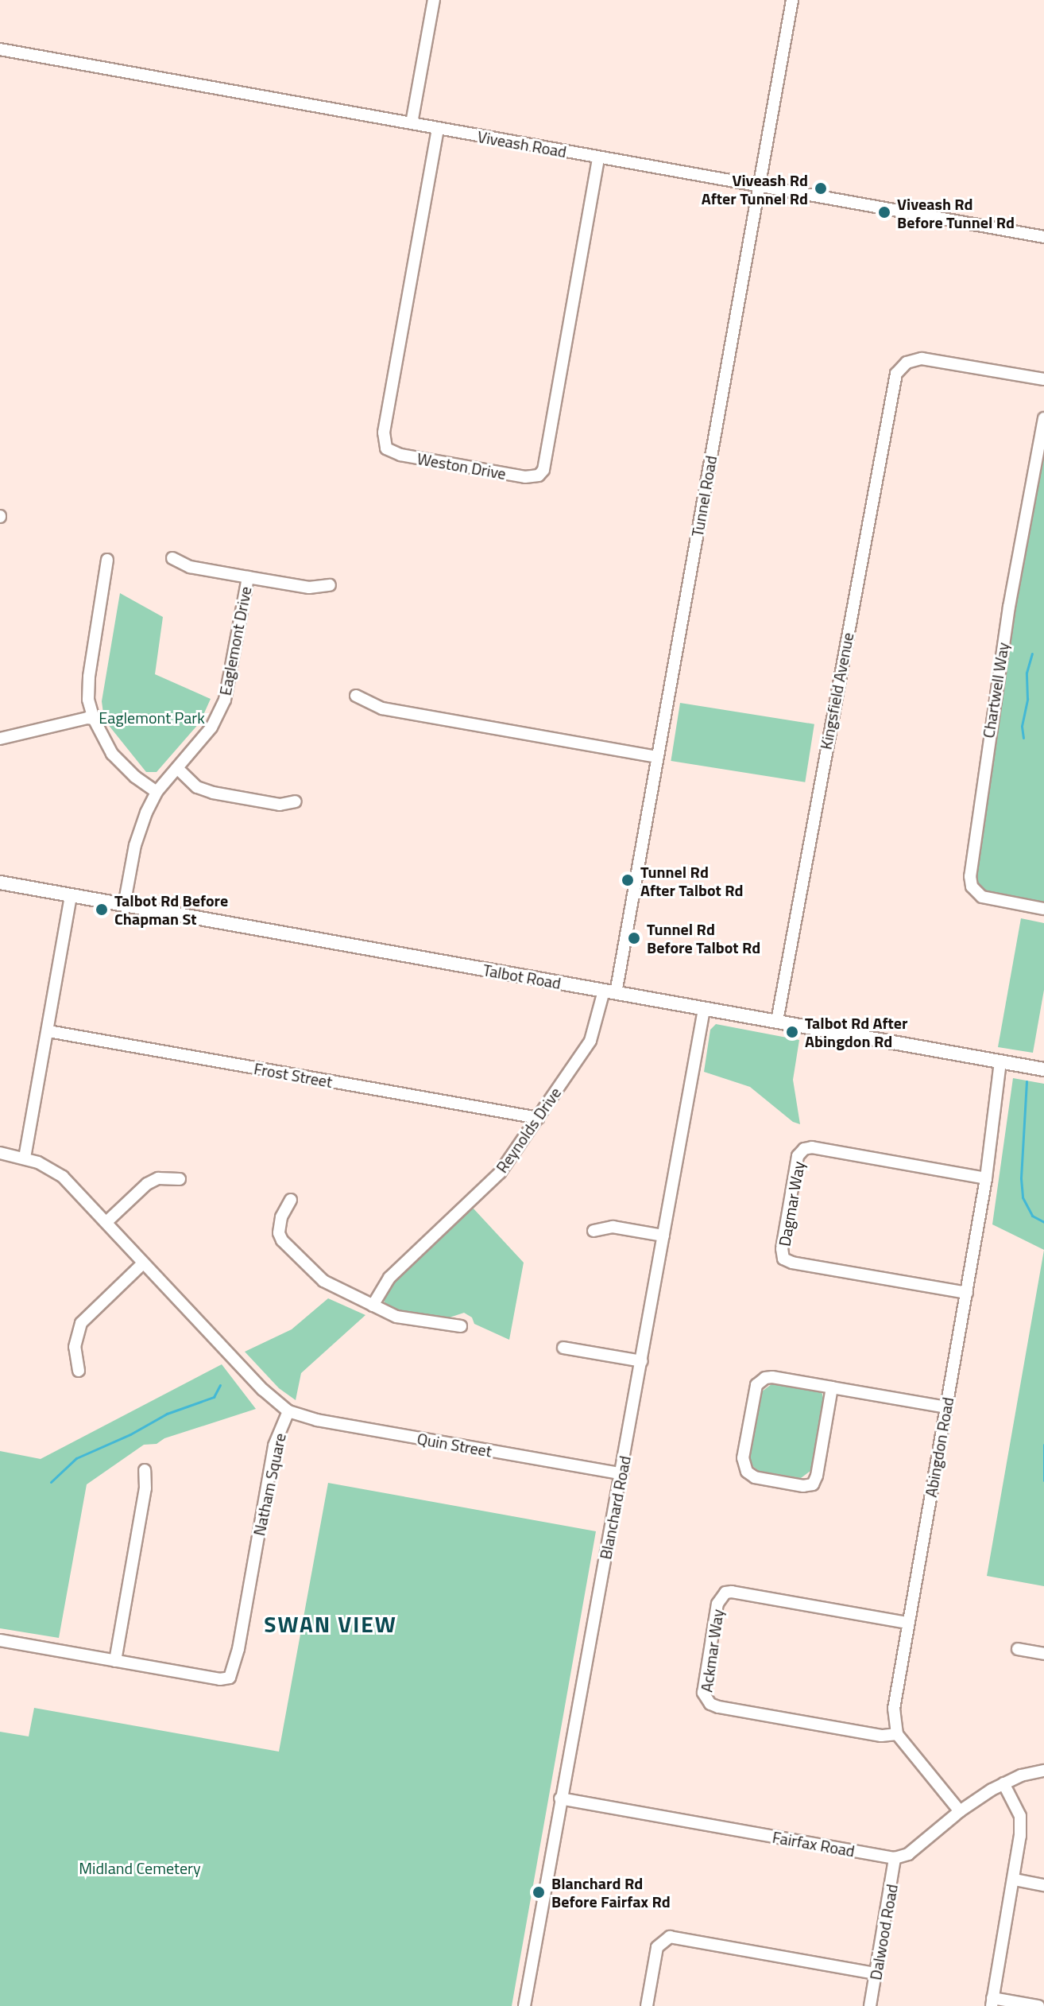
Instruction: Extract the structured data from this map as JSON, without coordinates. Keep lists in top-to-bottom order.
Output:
{
  "streets": {
    "main road": ["Talbot Road"],
    "street": [
      "Viveash Road",
      "Weston Drive",
      "Tunnel Road",
      "Eaglemont Drive",
      "Chartwell Way",
      "Kingsfield Avenue",
      "Frost Street",
      "Reynolds Drive",
      "Dagmar Way",
      "Quin Street",
      "Abingdon Road",
      "Natham Square",
      "Blanchard Road",
      "Ackmar Way",
      "Fairfax Road",
      "Dalwood Road"
    ]
  },
  "crossings": [
    ["Viveash Road", "Weston Drive"],
    ["Viveash Road", "Tunnel Road"],
    ["Tunnel Road", "Talbot Road"],
    ["Tunnel Road", "Reynolds Drive"],
    ["Eaglemont Drive", "Talbot Road"],
    ["Kingsfield Avenue", "Talbot Road"],
    ["Talbot Road", "Reynolds Drive"],
    ["Talbot Road", "Abingdon Road"],
    ["Talbot Road", "Blanchard Road"],
    ["Frost Street", "Reynolds Drive"],
    ["Dagmar Way", "Abingdon Road"],
    ["Quin Street", "Natham Square"],
    ["Quin Street", "Blanchard Road"],
    ["Abingdon Road", "Ackmar Way"],
    ["Blanchard Road", "Fairfax Road"],
    ["Fairfax Road", "Dalwood Road"]
  ],
  "districts": ["SWAN VIEW"],
  "parks": ["Eaglemont Park", "Midland Cemetery"],
  "places": [
    "Viveash Rd After Tunnel Rd",
    "Viveash Rd Before Tunnel Rd",
    "Tunnel Rd After Talbot Rd",
    "Talbot Rd Before Chapman St",
    "Tunnel Rd Before Talbot Rd",
    "Talbot Rd After Abingdon Rd",
    "Blanchard Rd Before Fairfax Rd"
  ]
}
